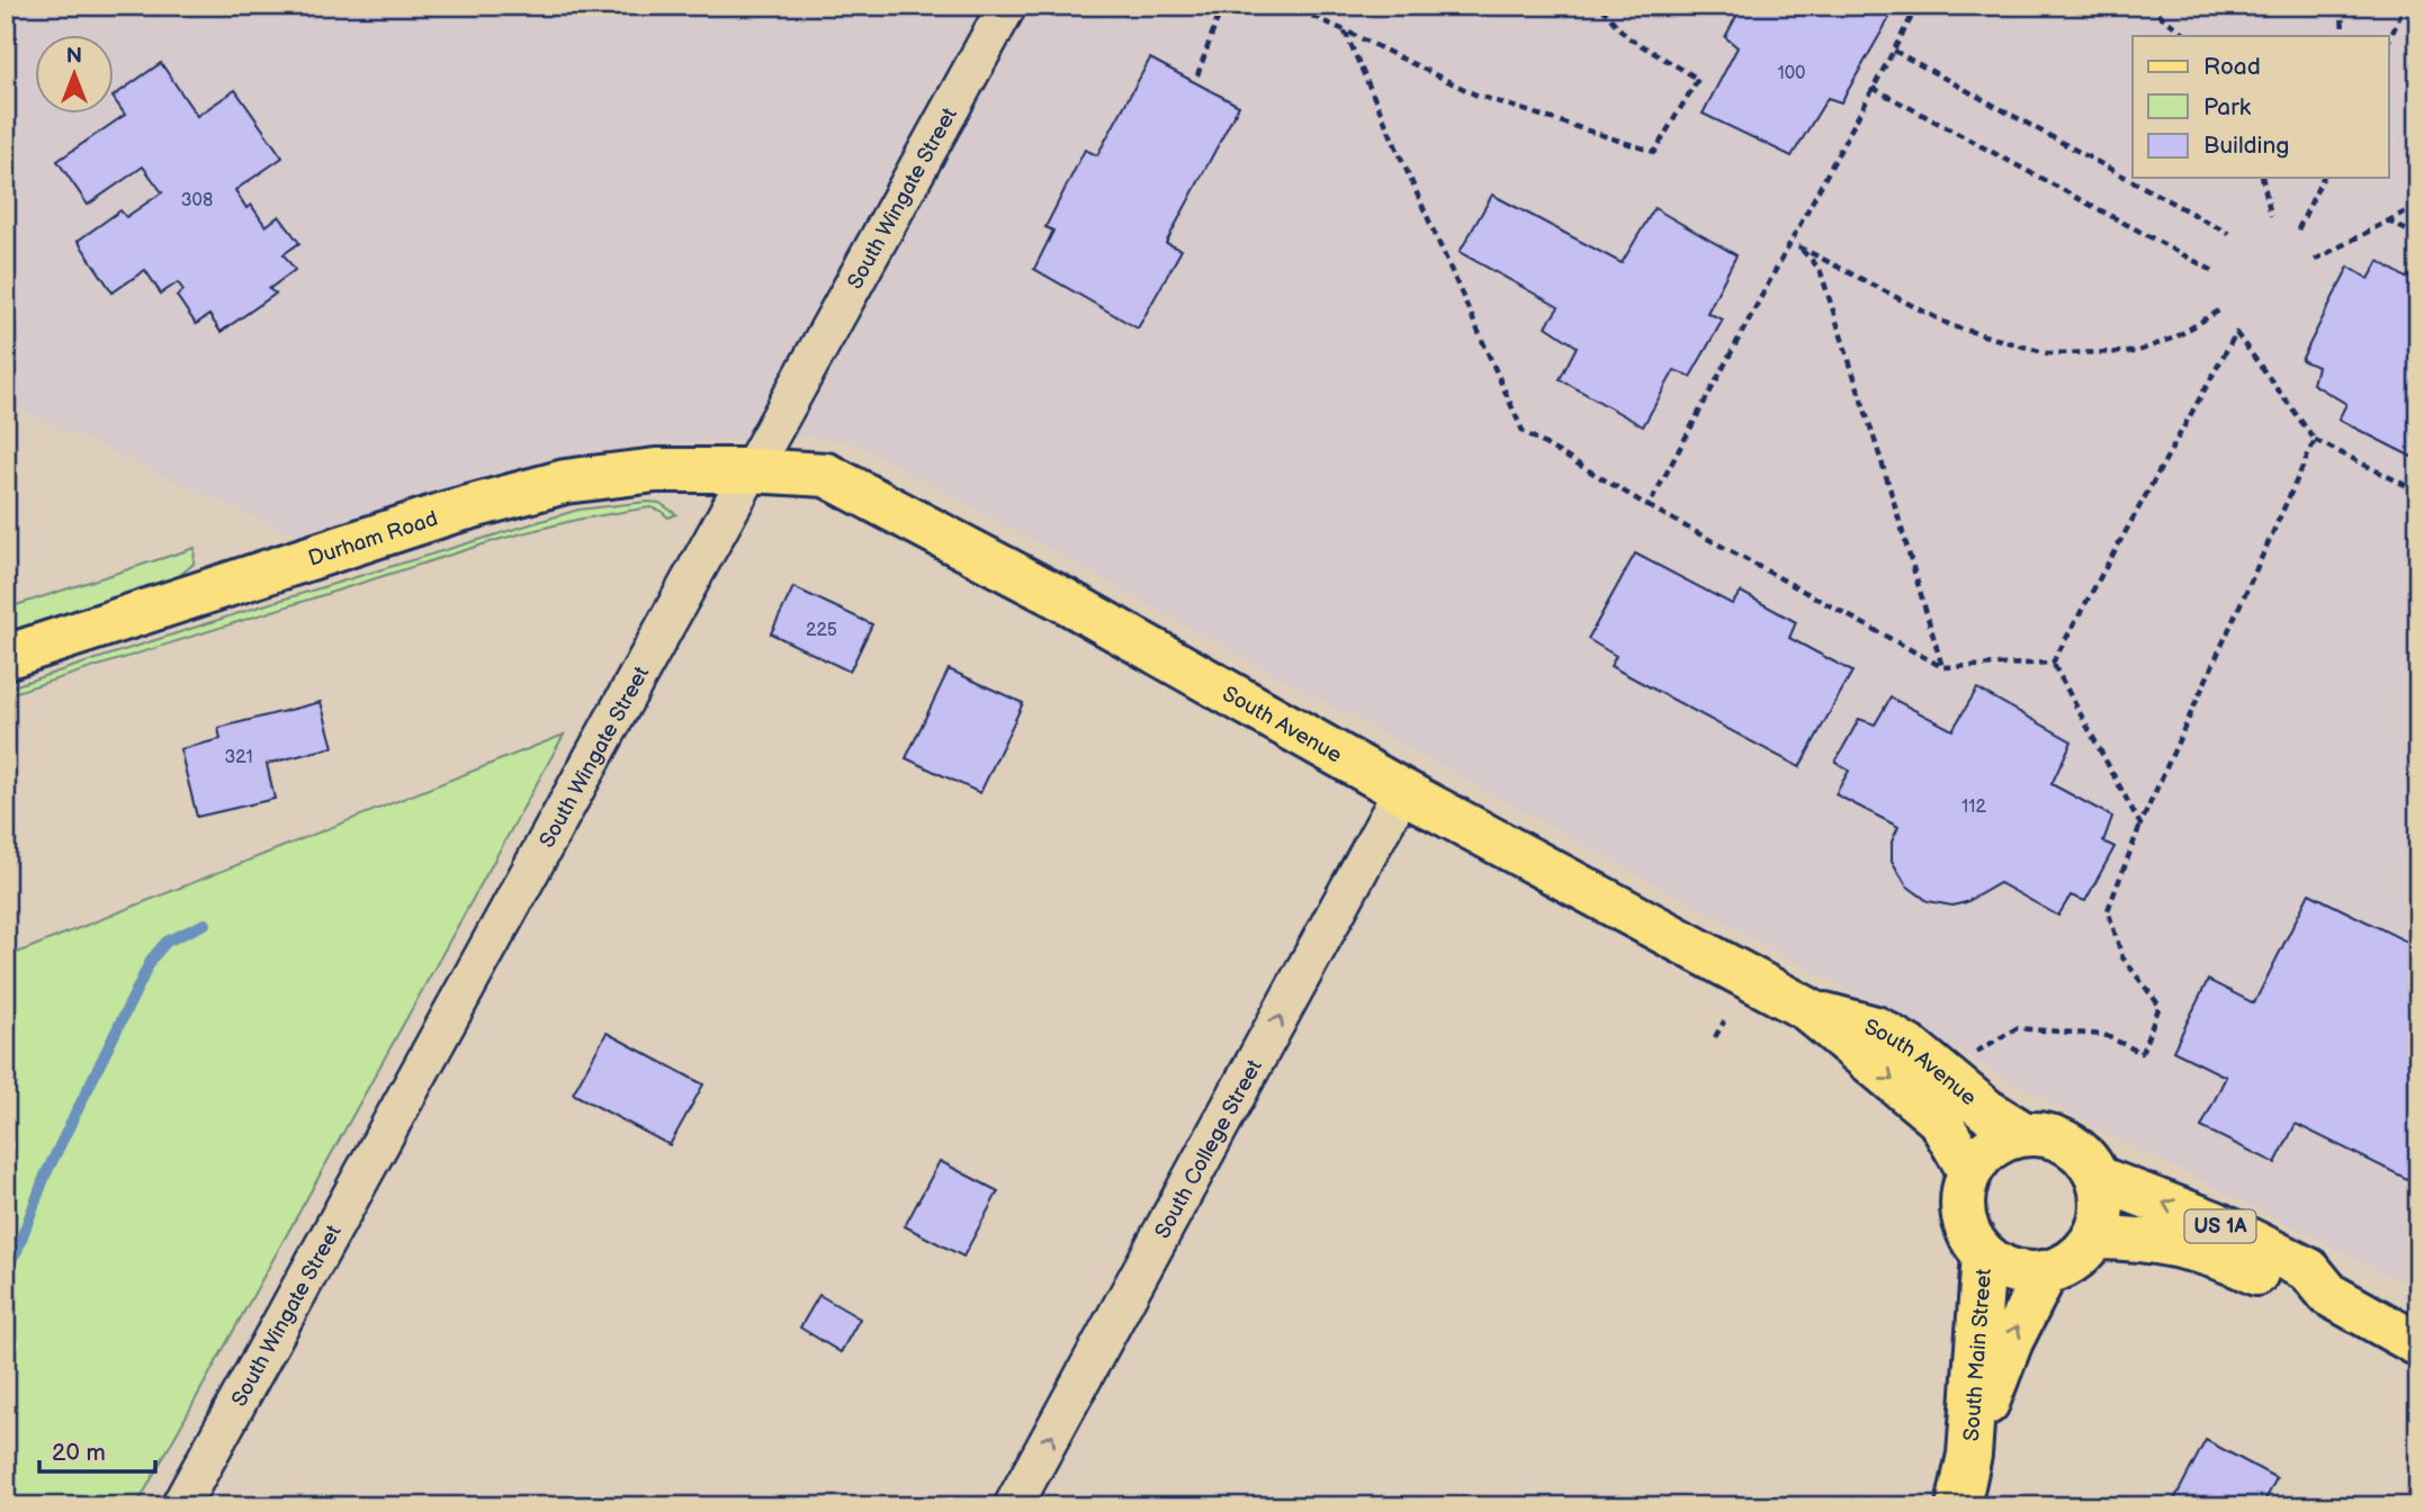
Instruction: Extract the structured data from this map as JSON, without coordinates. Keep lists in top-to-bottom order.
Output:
{
  "streets": {
    "main road": [
      "Durham Road",
      "South Avenue",
      "US 1A",
      "South Main Street"
    ],
    "street": ["South Wingate Street", "South College Street"]
  },
  "crossings": [
    ["South Wingate Street", "Durham Road"],
    ["South Wingate Street", "South Avenue"],
    ["Durham Road", "South Avenue"],
    ["South Avenue", "South College Street"],
    ["South Avenue", "US 1A"],
    ["South Avenue", "South Main Street"],
    ["US 1A", "South Main Street"]
  ],
  "one_way": ["South College Street"],
  "house_numbers": [
    "100",
    "308",
    "225",
    "321",
    "112"
  ],
  "legend": ["Road", "Park", "Building"],
  "scale_bar": "20 m",
  "north": "top"
}
